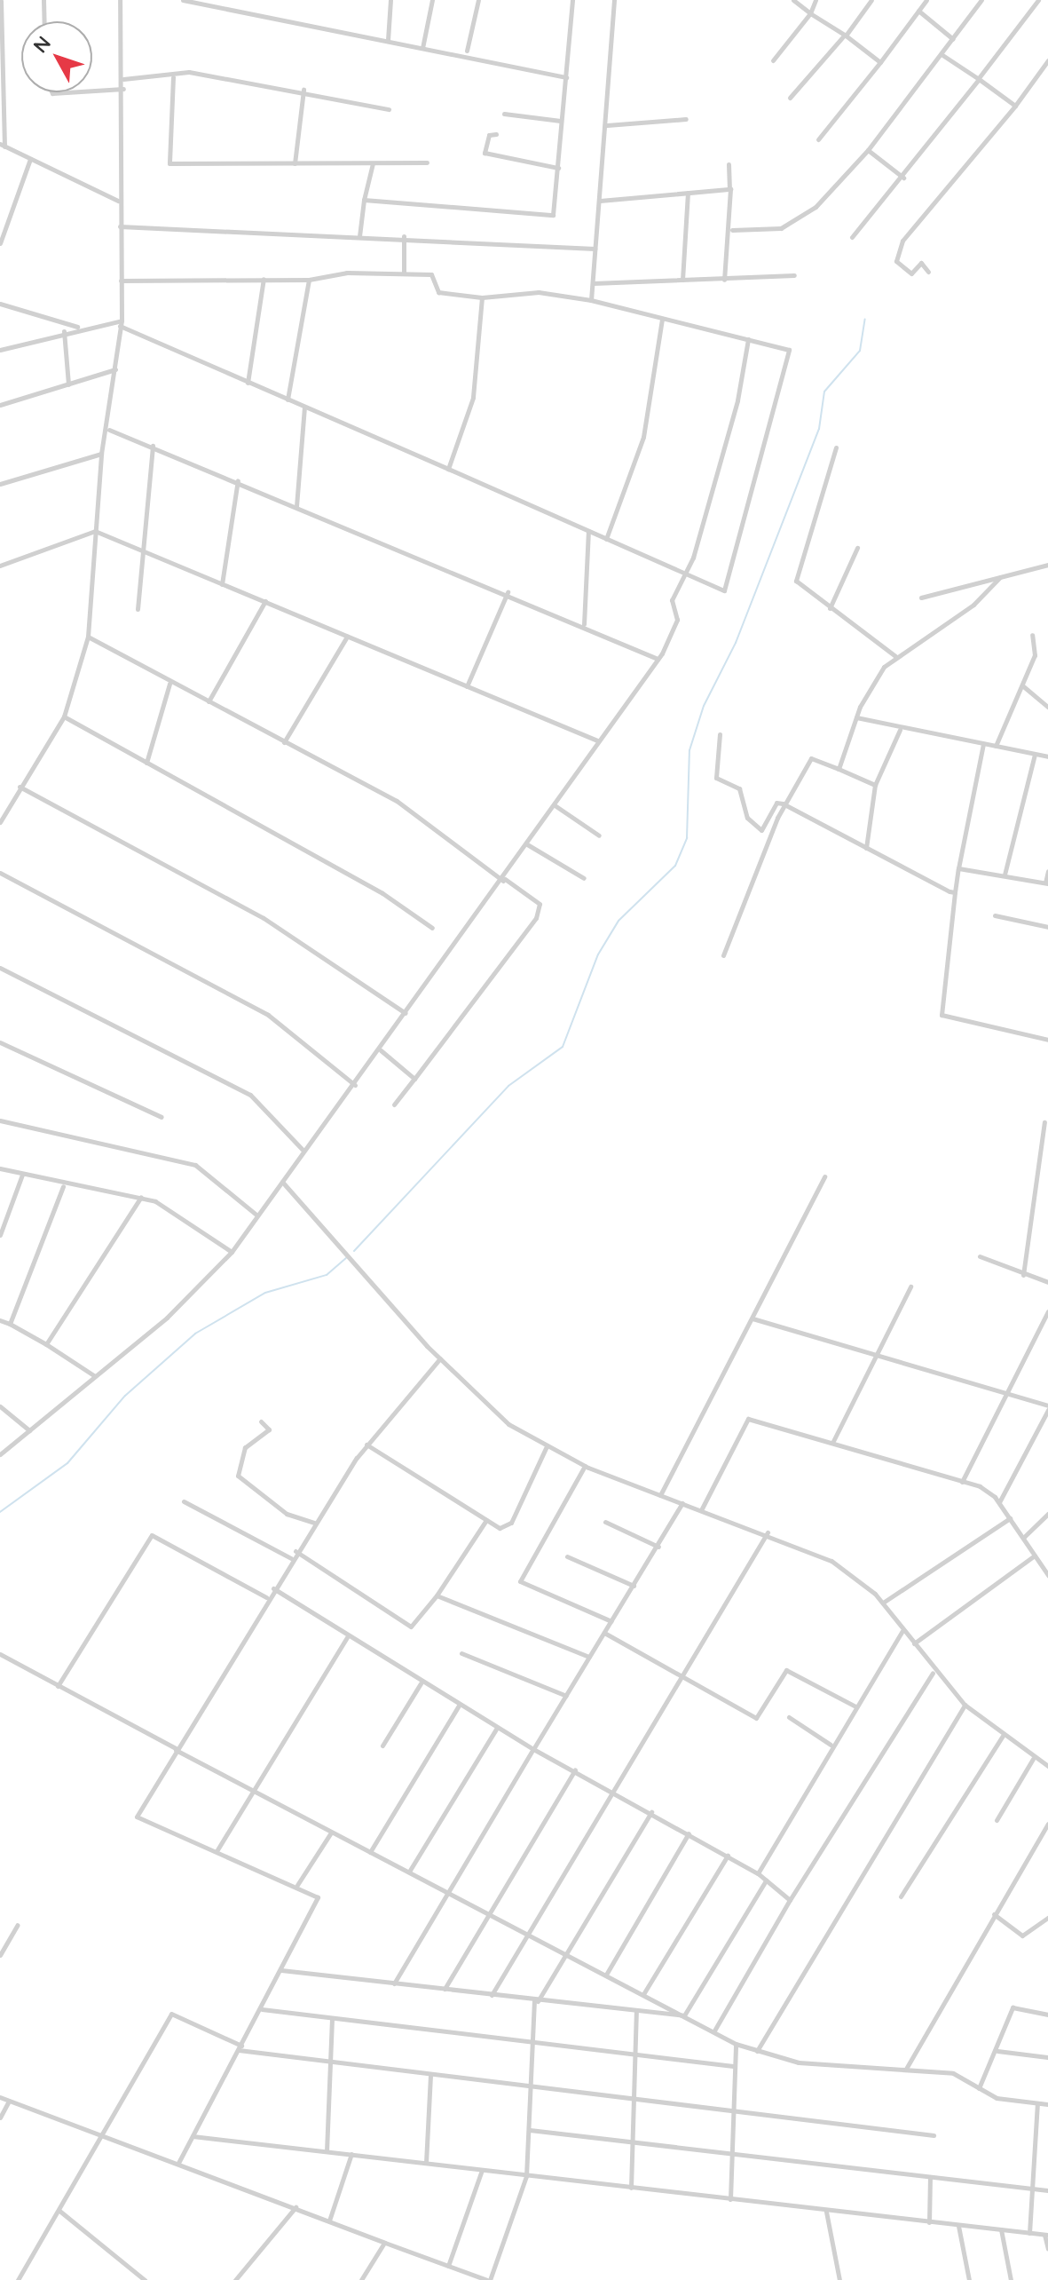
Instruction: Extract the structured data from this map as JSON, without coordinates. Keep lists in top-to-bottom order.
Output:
{
  "north": "top left"
}
